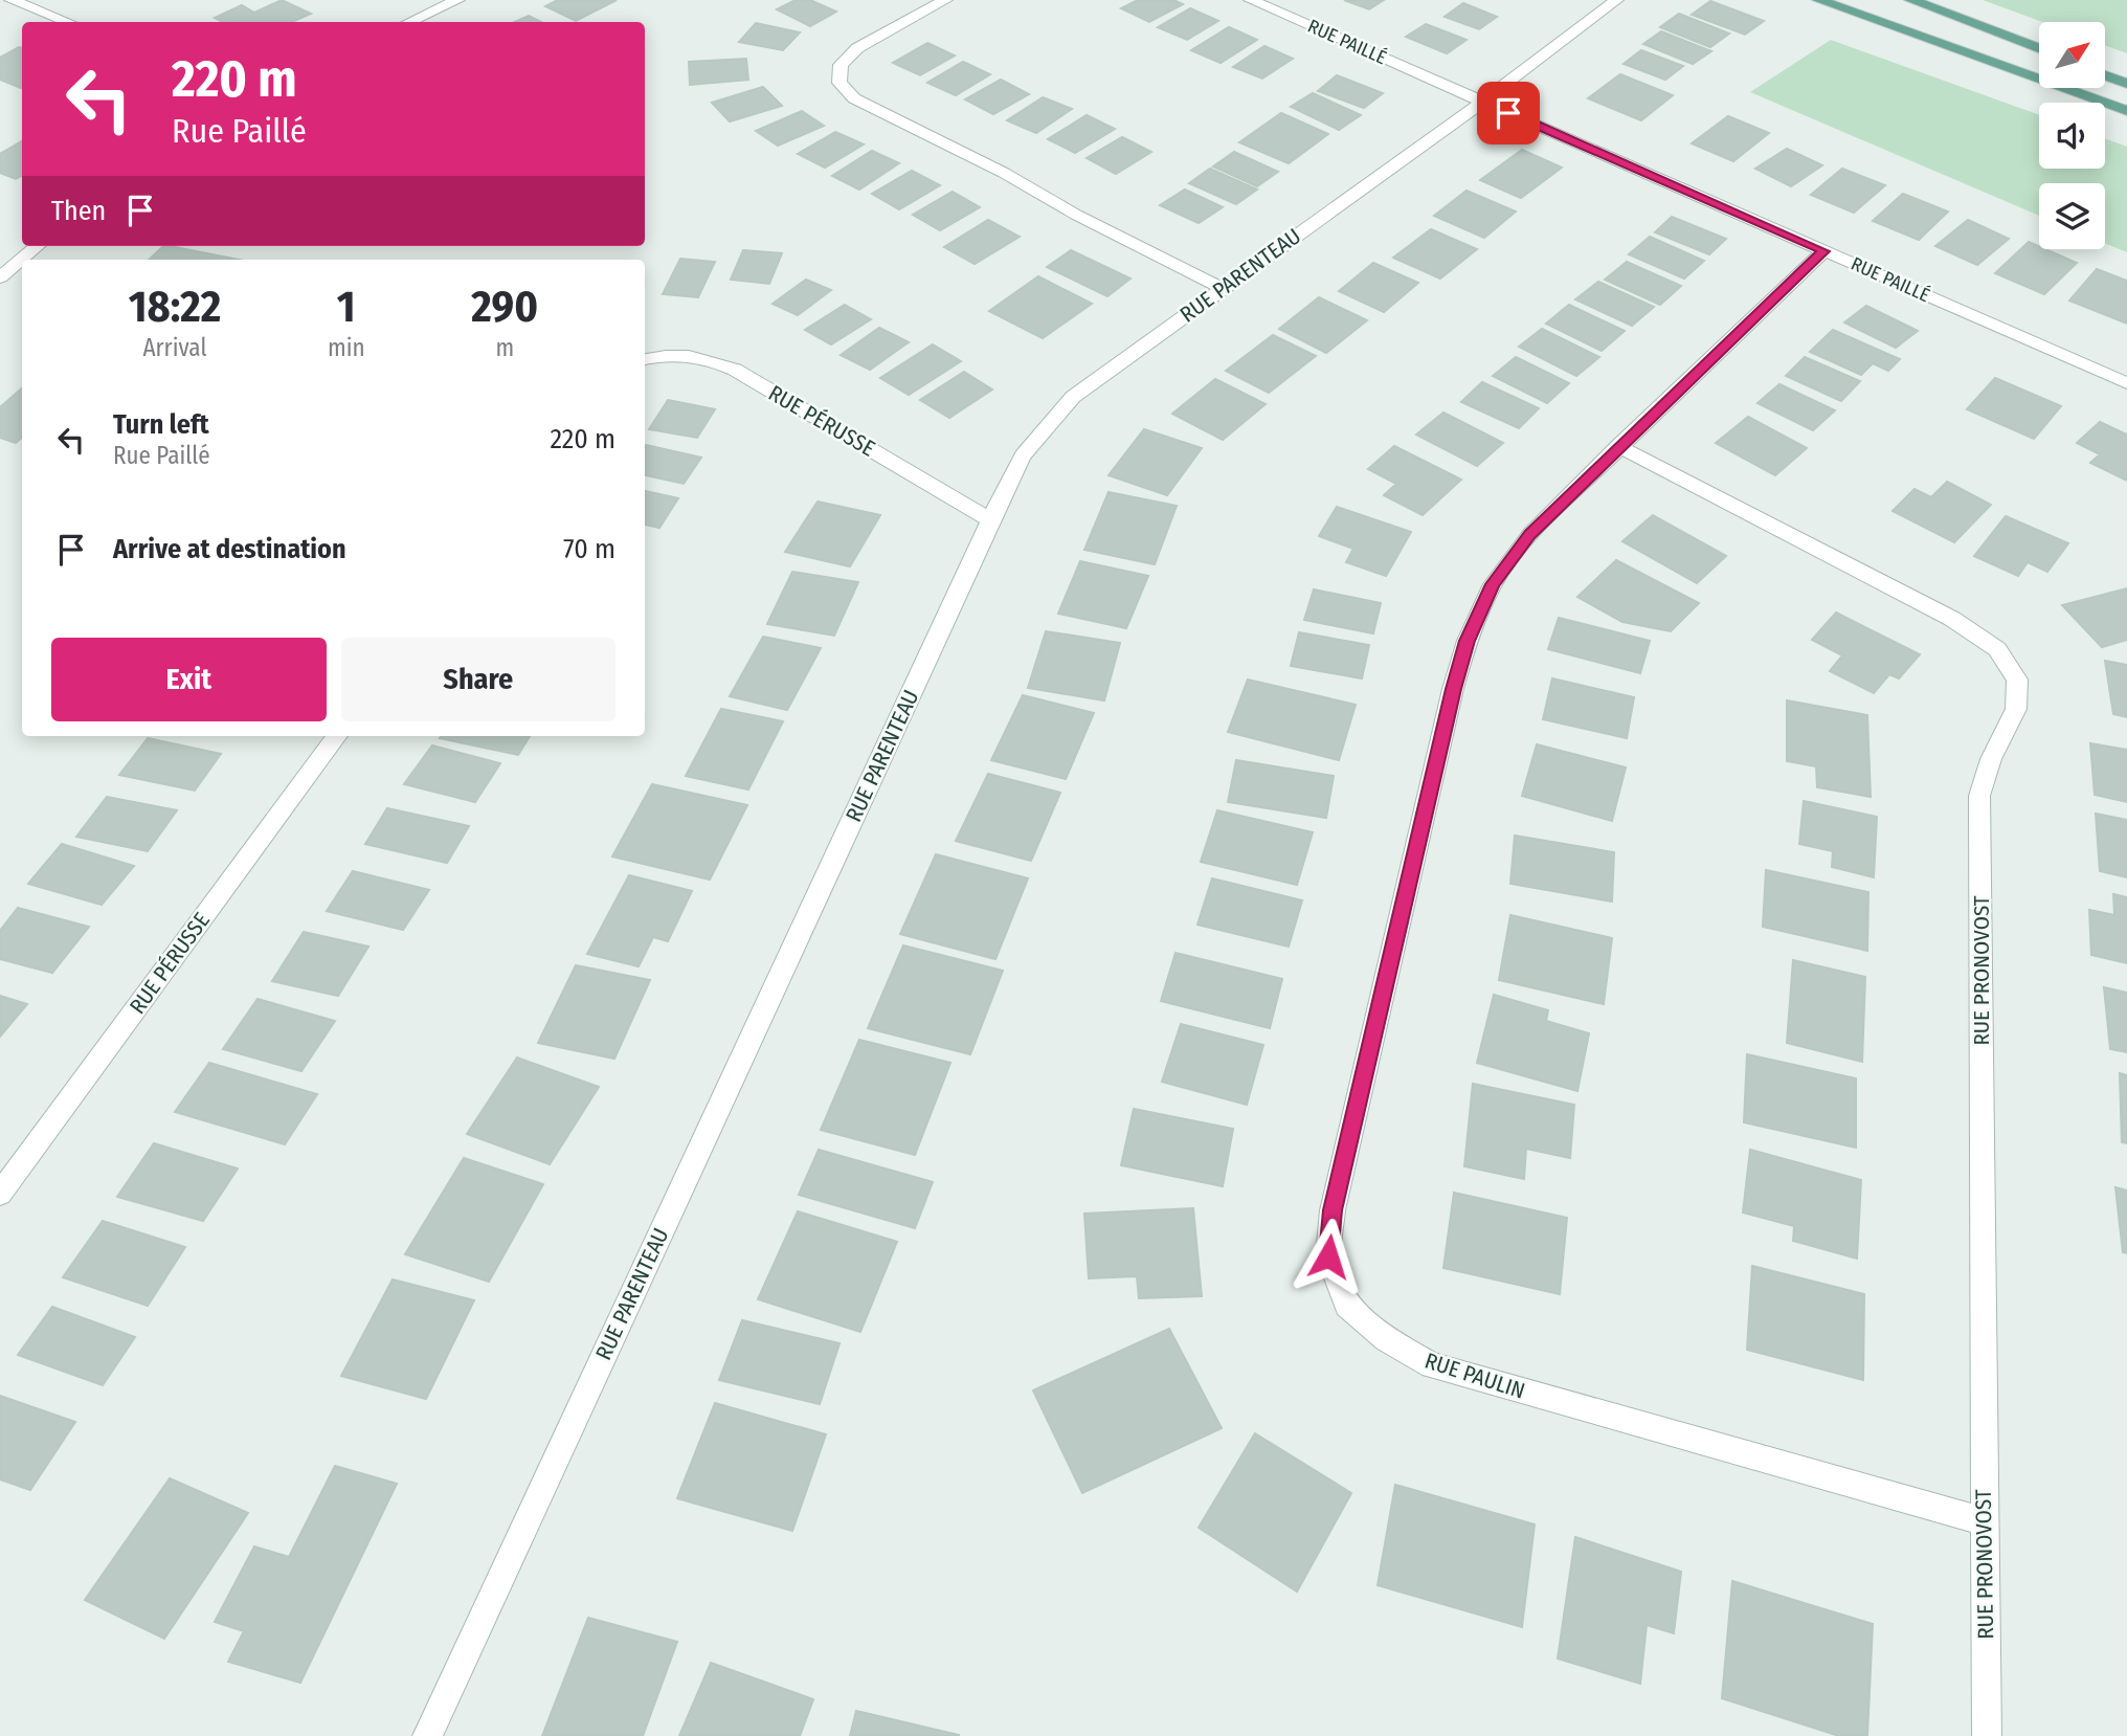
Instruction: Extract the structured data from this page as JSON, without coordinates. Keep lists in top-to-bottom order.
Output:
{
  "streets": {
    "street": [
      "RUE PAILLÉ",
      "RUE PARENTEAU",
      "RUE PÉRUSSE",
      "RUE PRONOVOST",
      "RUE PAULIN"
    ]
  },
  "crossings": [
    ["RUE PAILLÉ", "RUE PARENTEAU"],
    ["RUE PAILLÉ", "RUE PAULIN"],
    ["RUE PARENTEAU", "RUE PÉRUSSE"],
    ["RUE PRONOVOST", "RUE PAULIN"]
  ],
  "north": "top right",
  "page": {
    "turn": ["220 m", "Rue Paillé"],
    "then": "Then",
    "eta": [
      "18:22",
      "Arrival",
      "1",
      "min",
      "290",
      "m"
    ],
    "list": [
      {
        "name": "Turn left",
        "note": "Rue Paillé",
        "value": "220 m"
      },
      {
        "name": "Arrive at destination",
        "value": "70 m"
      }
    ],
    "buttons": ["Exit", "Share"]
  }
}
